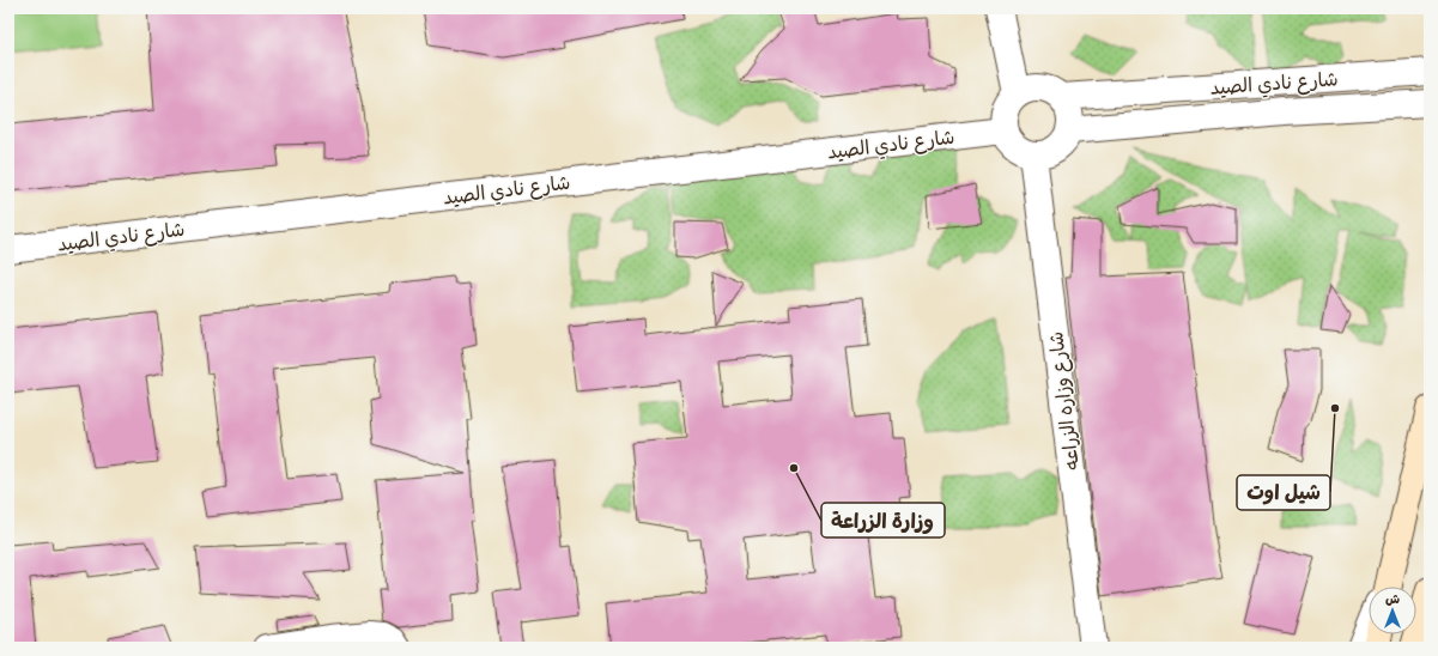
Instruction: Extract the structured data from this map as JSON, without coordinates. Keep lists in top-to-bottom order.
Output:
{
  "streets": {
    "street": ["شارع نادي الصيد", "شارع وزاره الزراعه"]
  },
  "crossings": [
    ["شارع نادي الصيد", "شارع وزاره الزراعه"]
  ],
  "places": ["شيل اوت", "وزارة الزراعة"],
  "north": "top"
}
